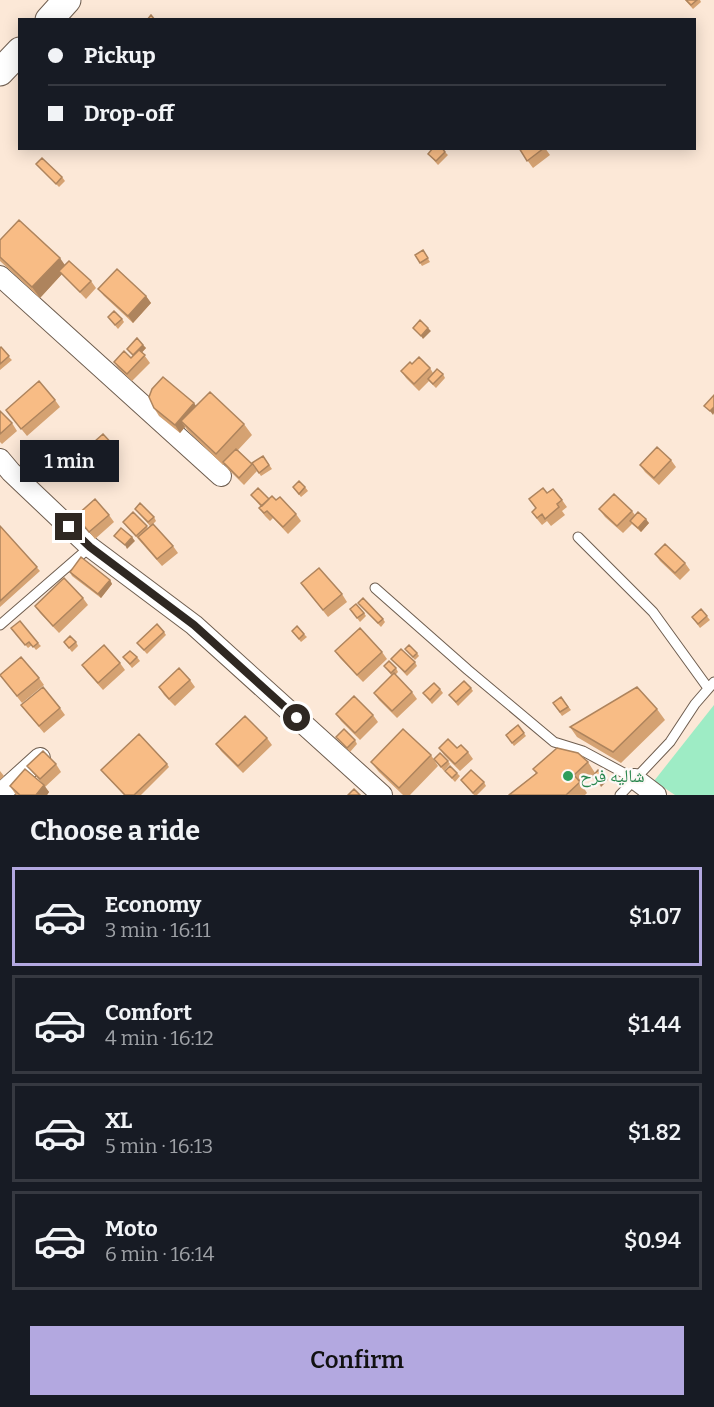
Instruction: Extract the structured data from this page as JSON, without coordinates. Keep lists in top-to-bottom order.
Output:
{
  "places": ["شاليه فرح"],
  "page": {
    "banner": ["Pickup", "Drop-off"],
    "bubble": "1 min",
    "heading": "Choose a ride",
    "list": [
      {
        "name": "Economy",
        "note": "3 min · 16:11",
        "value": "$1.07"
      },
      {
        "name": "Comfort",
        "note": "4 min · 16:12",
        "value": "$1.44"
      },
      {
        "name": "XL",
        "note": "5 min · 16:13",
        "value": "$1.82"
      },
      {
        "name": "Moto",
        "note": "6 min · 16:14",
        "value": "$0.94"
      }
    ],
    "buttons": "Confirm"
  }
}
